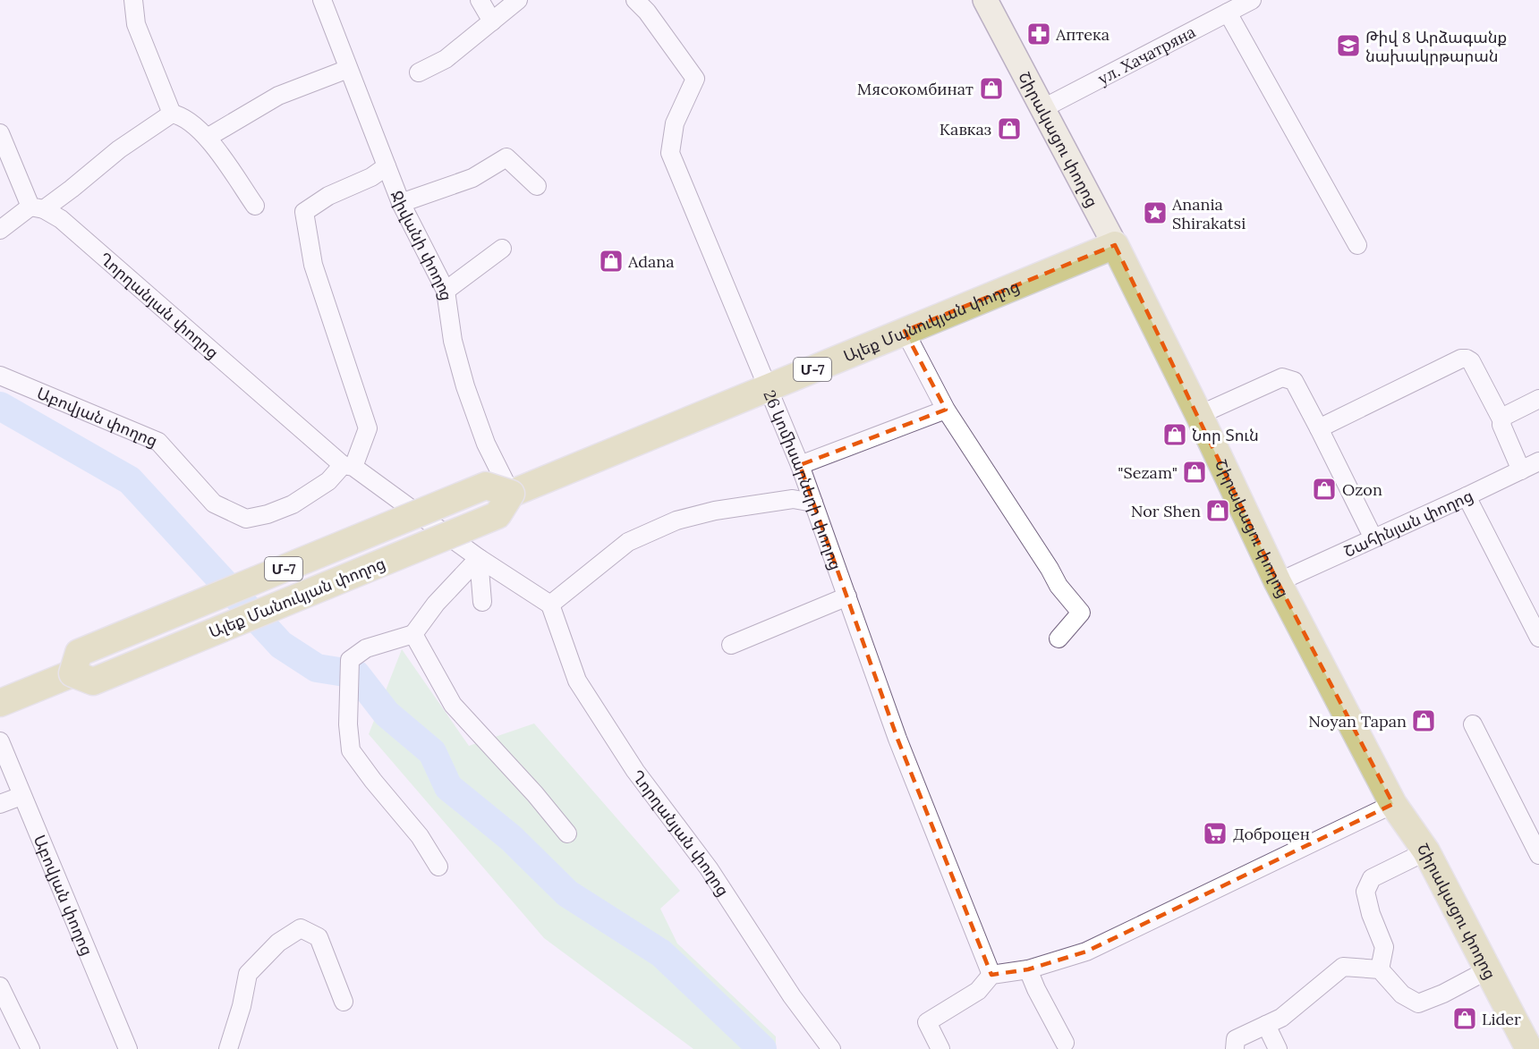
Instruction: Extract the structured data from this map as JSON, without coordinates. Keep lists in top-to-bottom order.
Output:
{
  "streets": {
    "main road": ["Շիրակացու փողոց", "Ալեք Մանուկյան փողոց", "Մ-7"],
    "street": [
      "ул. Хачатряна",
      "Ջիվանի փողոց",
      "Ղորղանյան փողոց",
      "Աբովյան փողոց",
      "26 կոմիսարների փողոց",
      "Շահինյան փողոց"
    ]
  },
  "crossings": [
    ["ул. Хачатряна", "Շիրակացու փողոց"],
    ["Շիրակացու փողոց", "Ալեք Մանուկյան փողոց"],
    ["Շիրակացու փողոց", "Շահինյան փողոց"],
    ["Ջիվանի փողոց", "Ալեք Մանուկյան փողոց"],
    ["Ղորղանյան փողոց", "Աբովյան փողոց"],
    ["Ալեք Մանուկյան փողոց", "26 կոմիսարների փողոց"]
  ],
  "places": {
    "pharmacy": ["Аптека"],
    "school or university": ["Թիվ 8 Արձագանք նախակրթարան"],
    "shop": [
      "Мясокомбинат",
      "Кавказ",
      "Adana",
      "Նոր Տուն",
      "\"Sezam\"",
      "Ozon",
      "Nor Shen",
      "Noyan Tapan",
      "Lider"
    ],
    "place": ["Anania Shirakatsi"],
    "supermarket": ["Доброцен"]
  }
}
